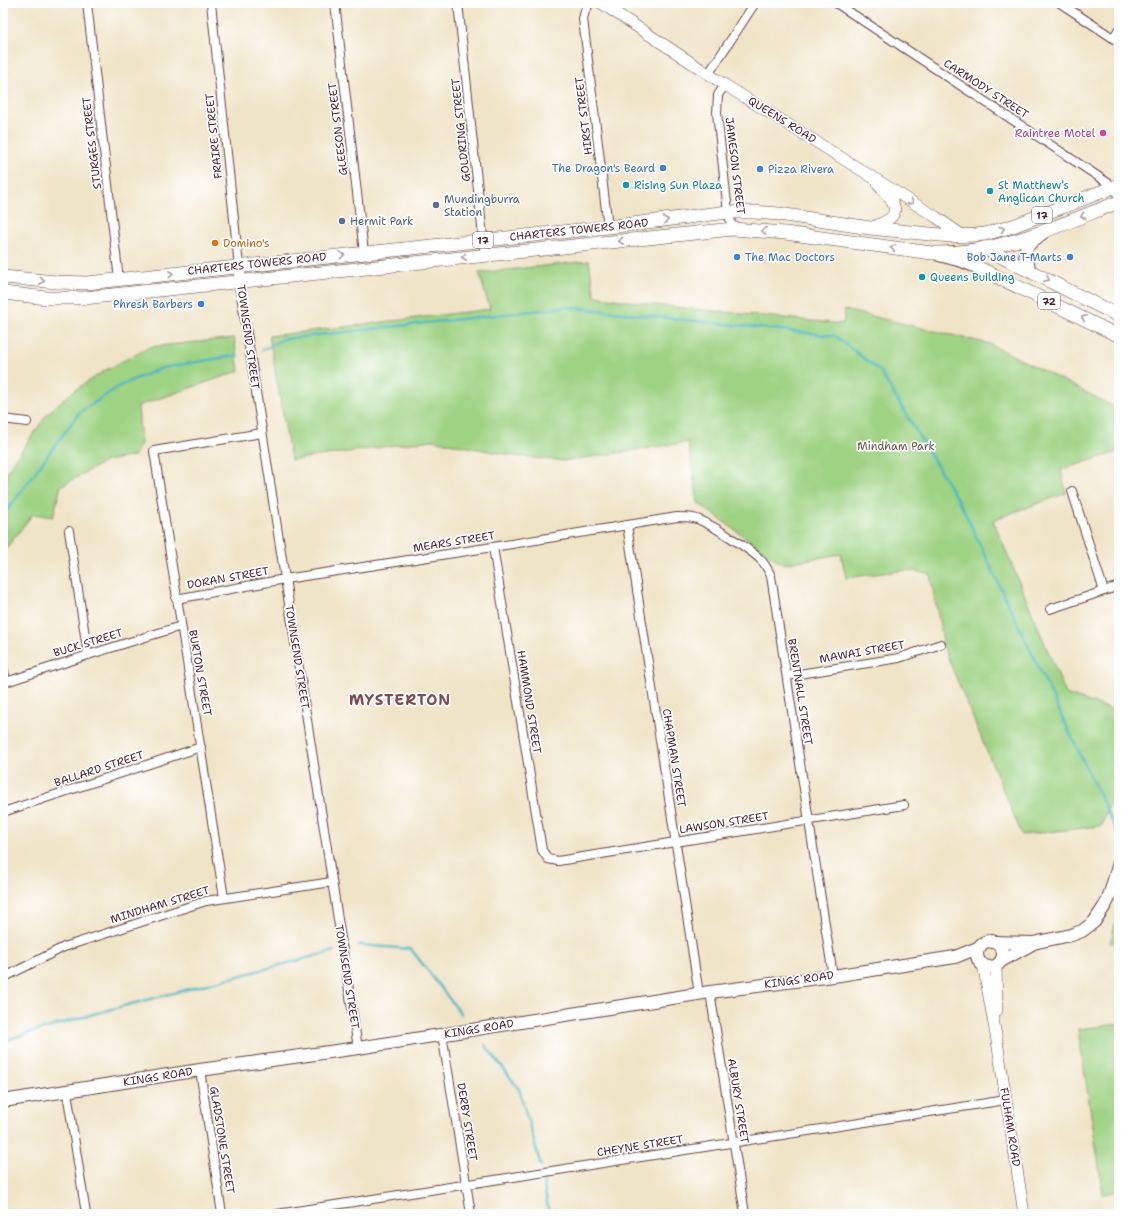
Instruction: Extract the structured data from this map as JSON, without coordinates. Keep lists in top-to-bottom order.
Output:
{
  "streets": {
    "main road": [
      "17",
      "CHARTERS TOWERS ROAD",
      "72",
      "KINGS ROAD"
    ],
    "street": [
      "CARMODY STREET",
      "HIRST STREET",
      "QUEENS ROAD",
      "GLEESON STREET",
      "GOLDRING STREET",
      "FRAIRE STREET",
      "STURGES STREET",
      "JAMESON STREET",
      "TOWNSEND STREET",
      "MEARS STREET",
      "DORAN STREET",
      "BUCK STREET",
      "MAWAI STREET",
      "BURTON STREET",
      "BRENTNALL STREET",
      "HAMMOND STREET",
      "CHAPMAN STREET",
      "BALLARD STREET",
      "LAWSON STREET",
      "MINDHAM STREET",
      "ALBURY STREET",
      "DERBY STREET",
      "FULHAM ROAD",
      "GLADSTONE STREET",
      "CHEYNE STREET"
    ]
  },
  "crossings": [
    ["CARMODY STREET", "17"],
    ["HIRST STREET", "CHARTERS TOWERS ROAD"],
    ["QUEENS ROAD", "JAMESON STREET"],
    ["QUEENS ROAD", "17"],
    ["QUEENS ROAD", "CHARTERS TOWERS ROAD"],
    ["GLEESON STREET", "CHARTERS TOWERS ROAD"],
    ["GOLDRING STREET", "CHARTERS TOWERS ROAD"],
    ["FRAIRE STREET", "CHARTERS TOWERS ROAD"],
    ["FRAIRE STREET", "TOWNSEND STREET"],
    ["STURGES STREET", "CHARTERS TOWERS ROAD"],
    ["JAMESON STREET", "CHARTERS TOWERS ROAD"],
    ["17", "CHARTERS TOWERS ROAD"],
    ["17", "72"],
    ["CHARTERS TOWERS ROAD", "TOWNSEND STREET"],
    ["TOWNSEND STREET", "MEARS STREET"],
    ["TOWNSEND STREET", "DORAN STREET"],
    ["TOWNSEND STREET", "BURTON STREET"],
    ["TOWNSEND STREET", "MINDHAM STREET"],
    ["TOWNSEND STREET", "KINGS ROAD"],
    ["MEARS STREET", "DORAN STREET"],
    ["MEARS STREET", "BRENTNALL STREET"],
    ["MEARS STREET", "HAMMOND STREET"],
    ["MEARS STREET", "CHAPMAN STREET"],
    ["DORAN STREET", "BURTON STREET"],
    ["BUCK STREET", "BURTON STREET"],
    ["MAWAI STREET", "BRENTNALL STREET"],
    ["BURTON STREET", "BALLARD STREET"],
    ["BURTON STREET", "MINDHAM STREET"],
    ["BRENTNALL STREET", "CHAPMAN STREET"],
    ["BRENTNALL STREET", "LAWSON STREET"],
    ["BRENTNALL STREET", "KINGS ROAD"],
    ["HAMMOND STREET", "LAWSON STREET"],
    ["CHAPMAN STREET", "LAWSON STREET"],
    ["CHAPMAN STREET", "KINGS ROAD"],
    ["CHAPMAN STREET", "ALBURY STREET"],
    ["KINGS ROAD", "ALBURY STREET"],
    ["KINGS ROAD", "DERBY STREET"],
    ["KINGS ROAD", "FULHAM ROAD"],
    ["KINGS ROAD", "GLADSTONE STREET"],
    ["ALBURY STREET", "CHEYNE STREET"],
    ["DERBY STREET", "CHEYNE STREET"],
    ["FULHAM ROAD", "CHEYNE STREET"]
  ],
  "districts": ["MYSTERTON"],
  "parks": ["Mindham Park"],
  "places": [
    "Raintree Motel",
    "The Dragon's Beard",
    "Pizza Rivera",
    "Rising Sun Plaza",
    "St Matthew's Anglican Church",
    "Mundingburra Station",
    "Hermit Park",
    "Domino's",
    "The Mac Doctors",
    "Bob Jane T-Marts",
    "Queens Building",
    "Phresh Barbers"
  ]
}
